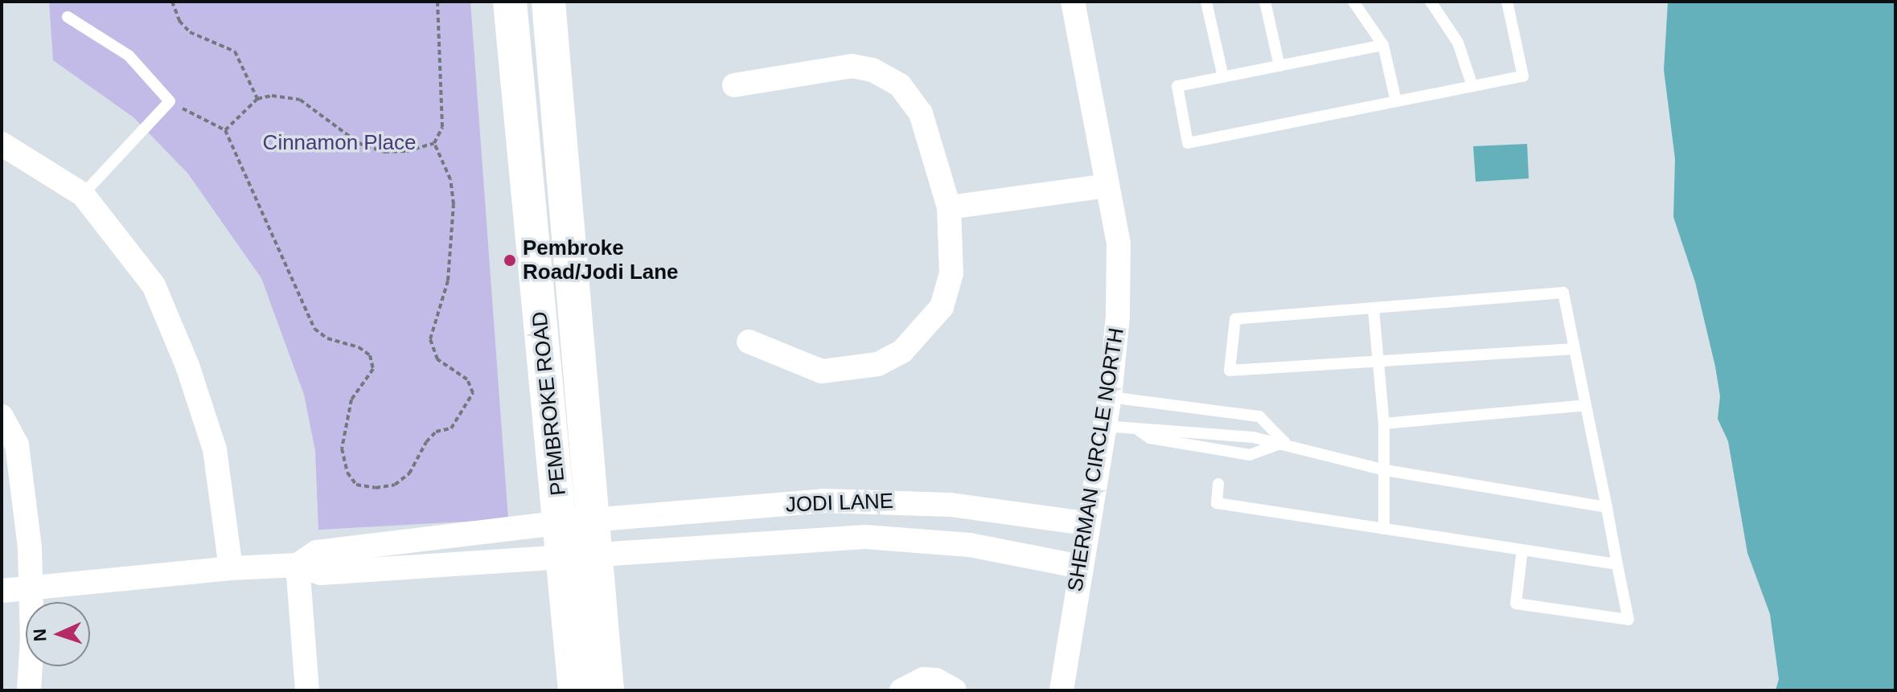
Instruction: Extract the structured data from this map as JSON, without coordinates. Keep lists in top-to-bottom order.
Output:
{
  "streets": {
    "main road": ["PEMBROKE ROAD"],
    "street": ["SHERMAN CIRCLE NORTH", "JODI LANE"]
  },
  "crossings": [
    ["PEMBROKE ROAD", "JODI LANE"],
    ["SHERMAN CIRCLE NORTH", "JODI LANE"]
  ],
  "parks": ["Cinnamon Place"],
  "places": ["Pembroke Road/Jodi Lane"],
  "north": "left"
}
